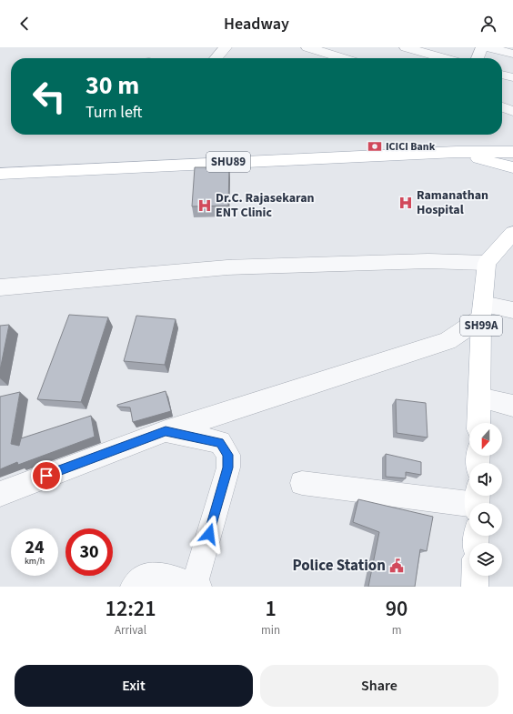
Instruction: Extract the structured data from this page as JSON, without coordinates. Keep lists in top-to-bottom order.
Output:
{
  "streets": {
    "main road": ["SHU89", "SH99A"]
  },
  "places": {
    "bank": ["ICICI Bank"],
    "hospital": ["Ramanathan Hospital", "Dr.C. Rajasekaran ENT Clinic"],
    "public building": ["Police Station"]
  },
  "north": "bottom",
  "page": {
    "header": "Headway",
    "turn": ["30 m", "Turn left"],
    "speed": "24 km/h",
    "limit": "30",
    "eta": [
      "12:21",
      "Arrival",
      "1",
      "min",
      "90",
      "m"
    ],
    "buttons": ["Exit", "Share"]
  }
}
